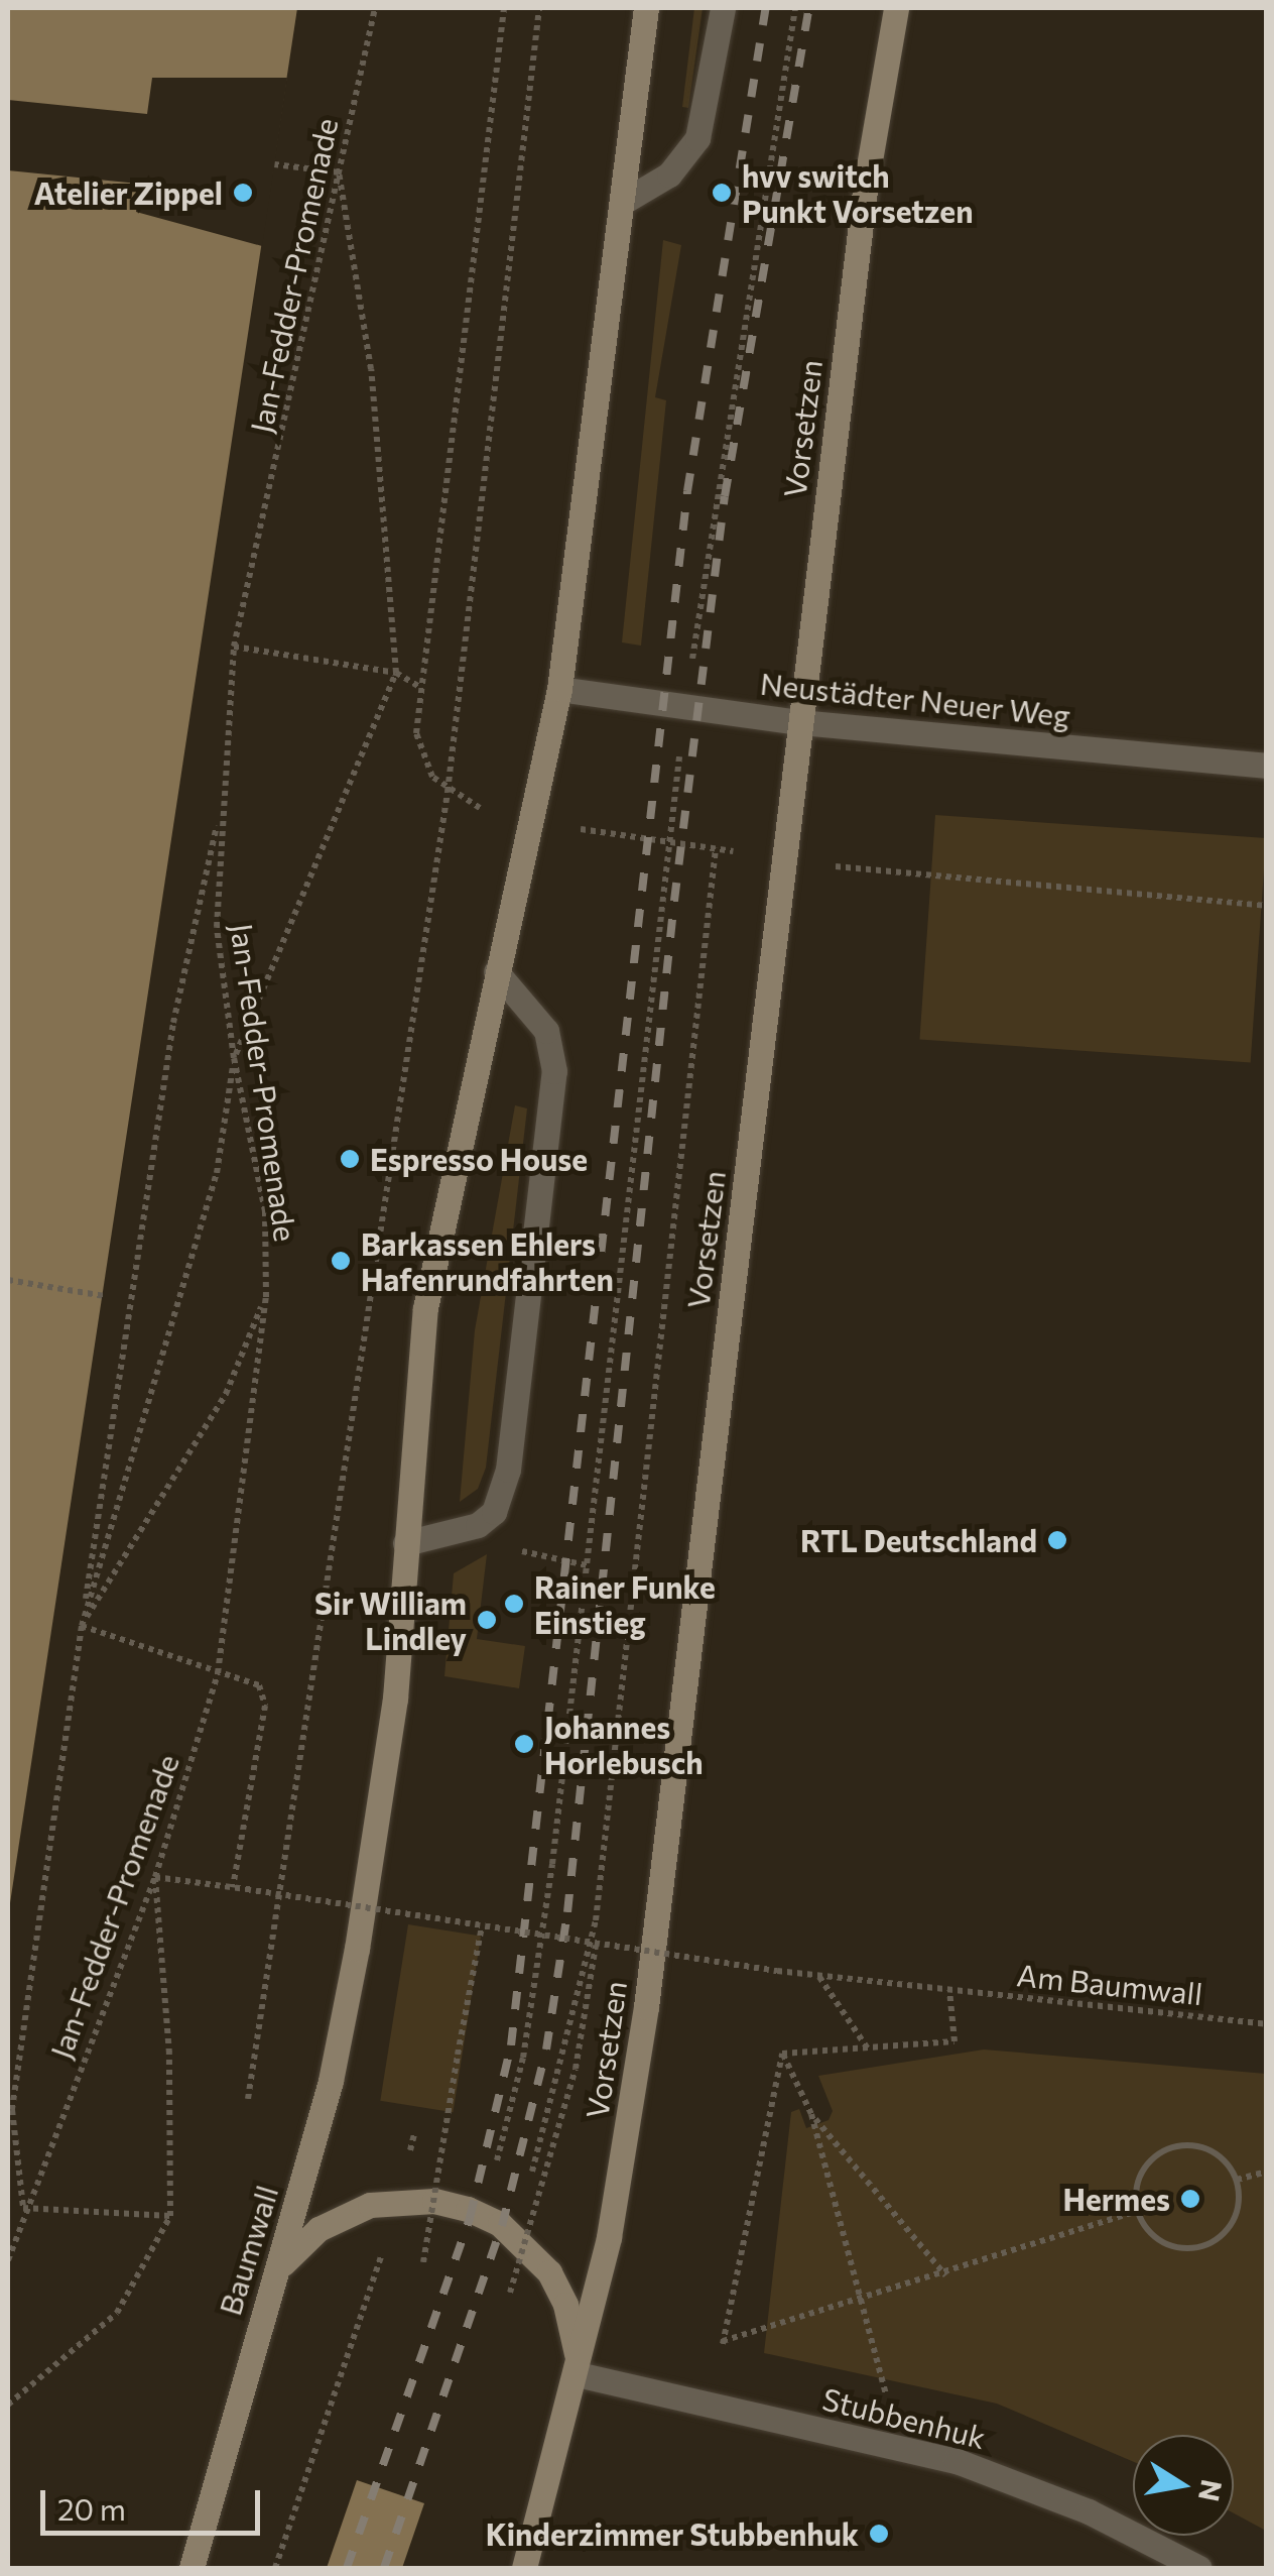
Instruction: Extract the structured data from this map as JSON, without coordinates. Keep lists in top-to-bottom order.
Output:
{
  "streets": {
    "main road": ["Vorsetzen", "Baumwall"],
    "street": ["Neustädter Neuer Weg", "Stubbenhuk"],
    "path": ["Jan-Fedder-Promenade", "Am Baumwall"]
  },
  "crossings": [
    ["Jan-Fedder-Promenade", "Am Baumwall"],
    ["Vorsetzen", "Neustädter Neuer Weg"],
    ["Vorsetzen", "Stubbenhuk"]
  ],
  "places": [
    "Atelier Zippel",
    "hvv switch Punkt Vorsetzen",
    "Espresso House",
    "Barkassen Ehlers Hafenrundfahrten",
    "RTL Deutschland",
    "Rainer Funke Einstieg",
    "Sir William Lindley",
    "Johannes Horlebusch",
    "Hermes",
    "Kinderzimmer Stubbenhuk"
  ],
  "scale_bar": "20 m",
  "north": "right"
}
